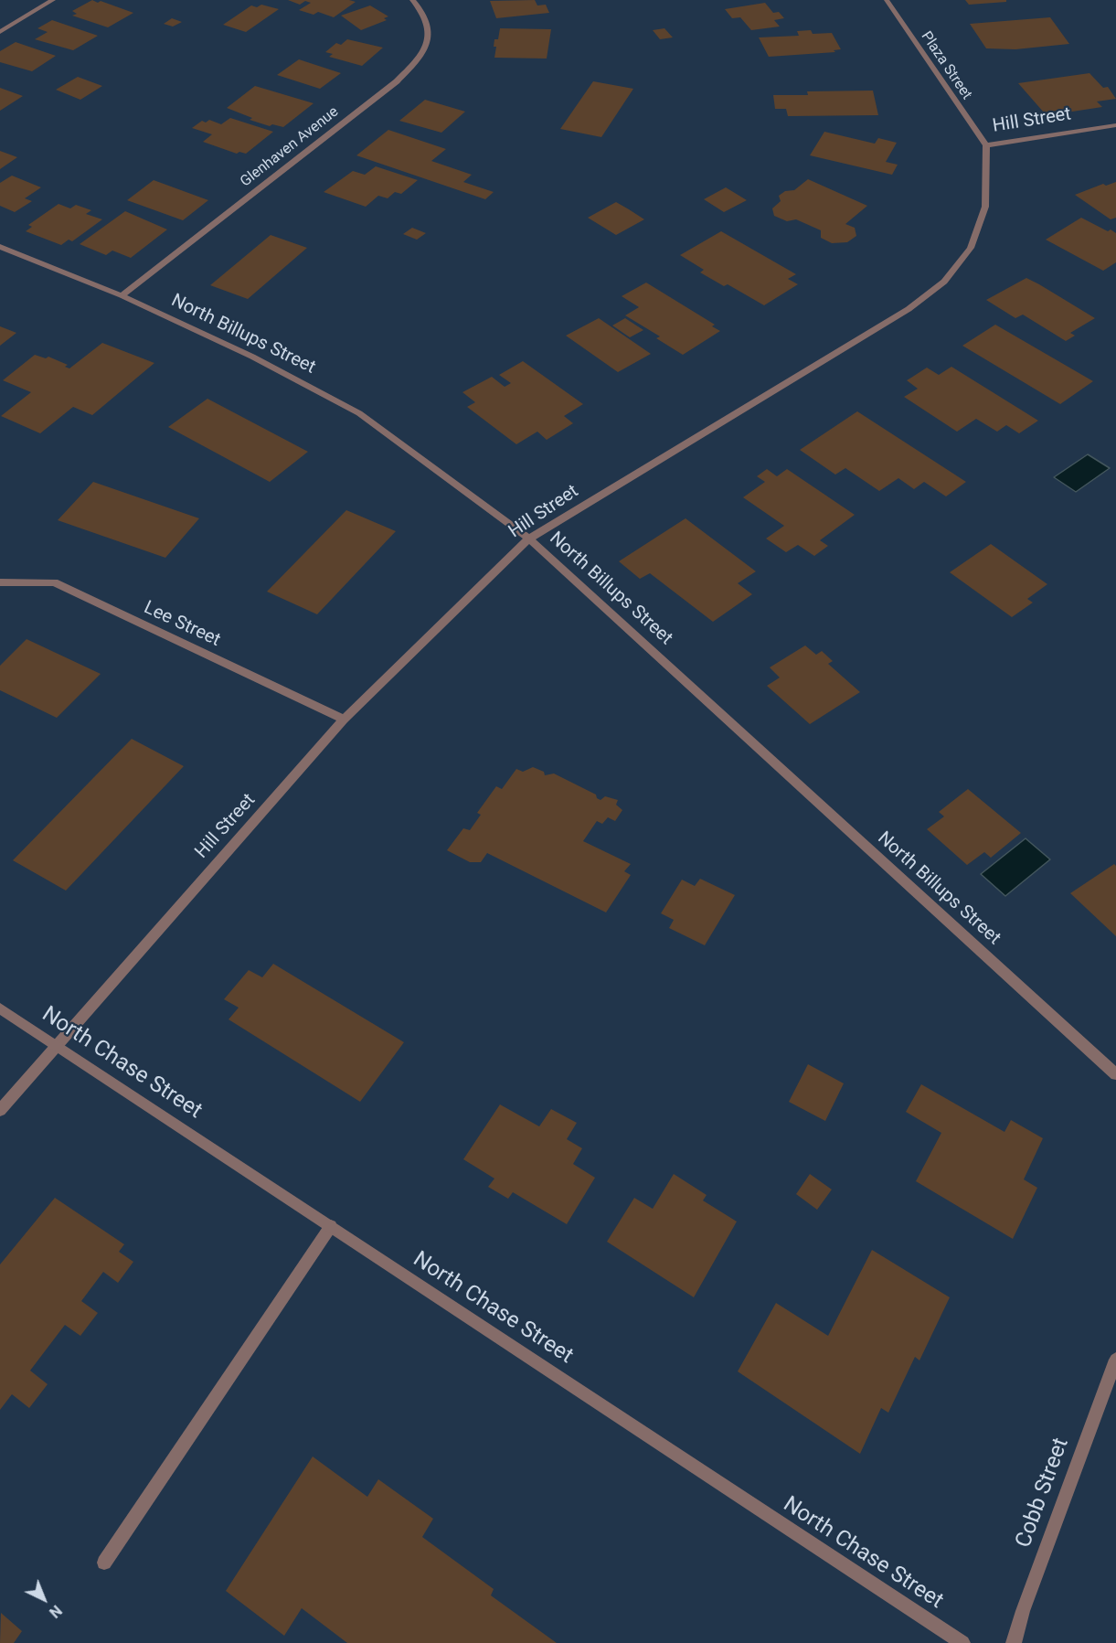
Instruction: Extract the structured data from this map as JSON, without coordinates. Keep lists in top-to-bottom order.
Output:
{
  "streets": {
    "street": [
      "Plaza Street",
      "Hill Street",
      "Glenhaven Avenue",
      "North Billups Street",
      "Lee Street",
      "North Chase Street",
      "Cobb Street"
    ]
  },
  "crossings": [
    ["Plaza Street", "Hill Street"],
    ["Hill Street", "North Billups Street"],
    ["Hill Street", "Lee Street"],
    ["Hill Street", "North Chase Street"],
    ["Glenhaven Avenue", "North Billups Street"]
  ],
  "north": "bottom right"
}
